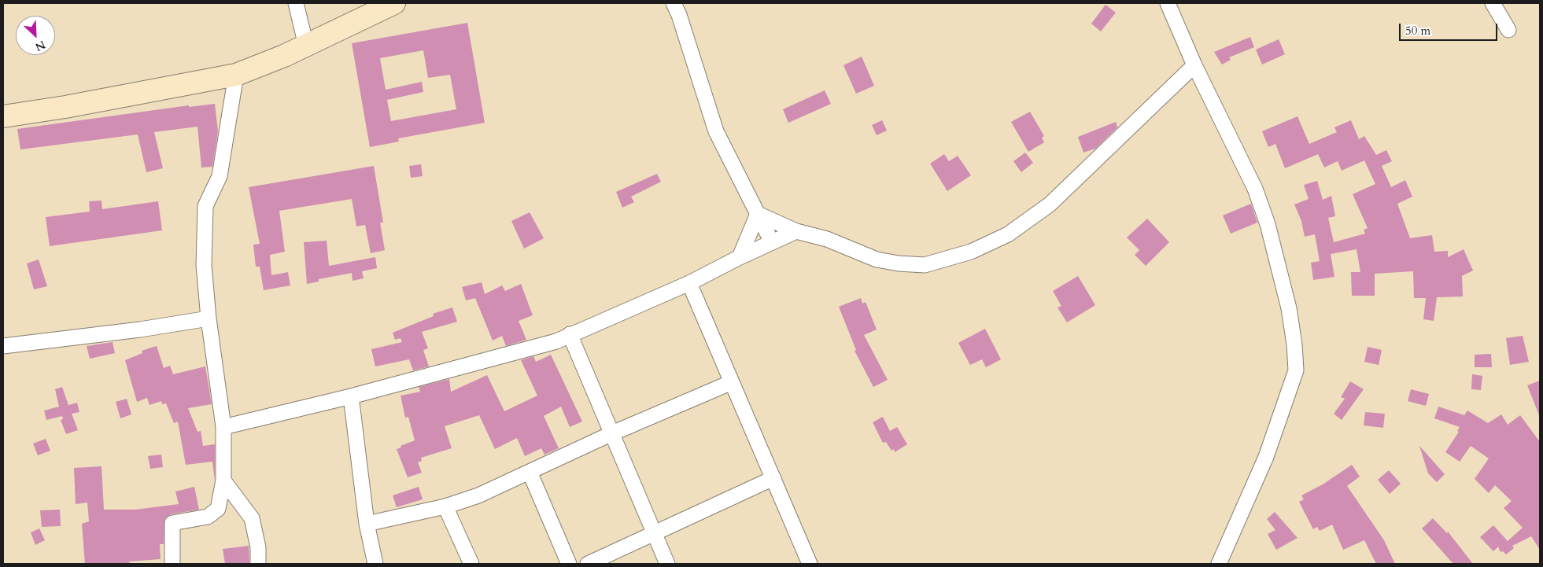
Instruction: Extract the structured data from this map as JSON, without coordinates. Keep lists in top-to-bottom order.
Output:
{
  "scale_bar": "50 m",
  "north": "bottom right"
}
